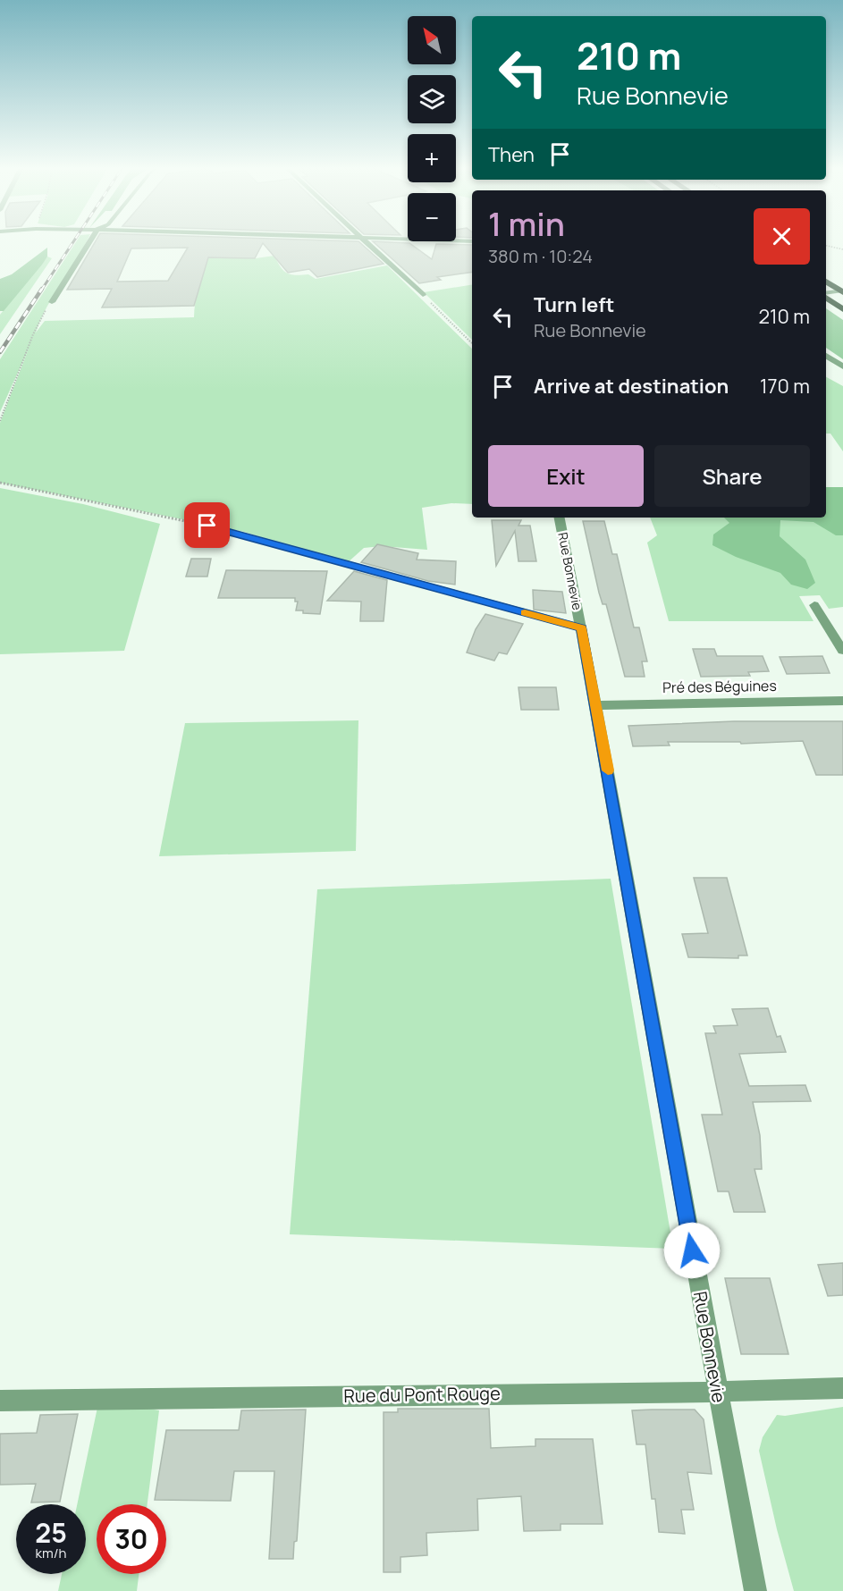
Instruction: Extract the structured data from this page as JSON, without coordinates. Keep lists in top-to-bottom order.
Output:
{
  "streets": {
    "street": ["Rue Bonnevie", "Pré des Béguines", "Rue du Pont Rouge"]
  },
  "crossings": [
    ["Rue Bonnevie", "Pré des Béguines"],
    ["Rue Bonnevie", "Rue du Pont Rouge"]
  ],
  "north": "top left",
  "page": {
    "map_buttons": ["+", "−"],
    "turn": ["210 m", "Rue Bonnevie"],
    "then": "Then",
    "heading": ["1 min", "380 m · 10:24"],
    "list": [
      {
        "name": "Turn left",
        "note": "Rue Bonnevie",
        "value": "210 m"
      },
      {
        "name": "Arrive at destination",
        "value": "170 m"
      }
    ],
    "buttons": ["Exit", "Share"],
    "speed": "25 km/h",
    "limit": "30"
  }
}
